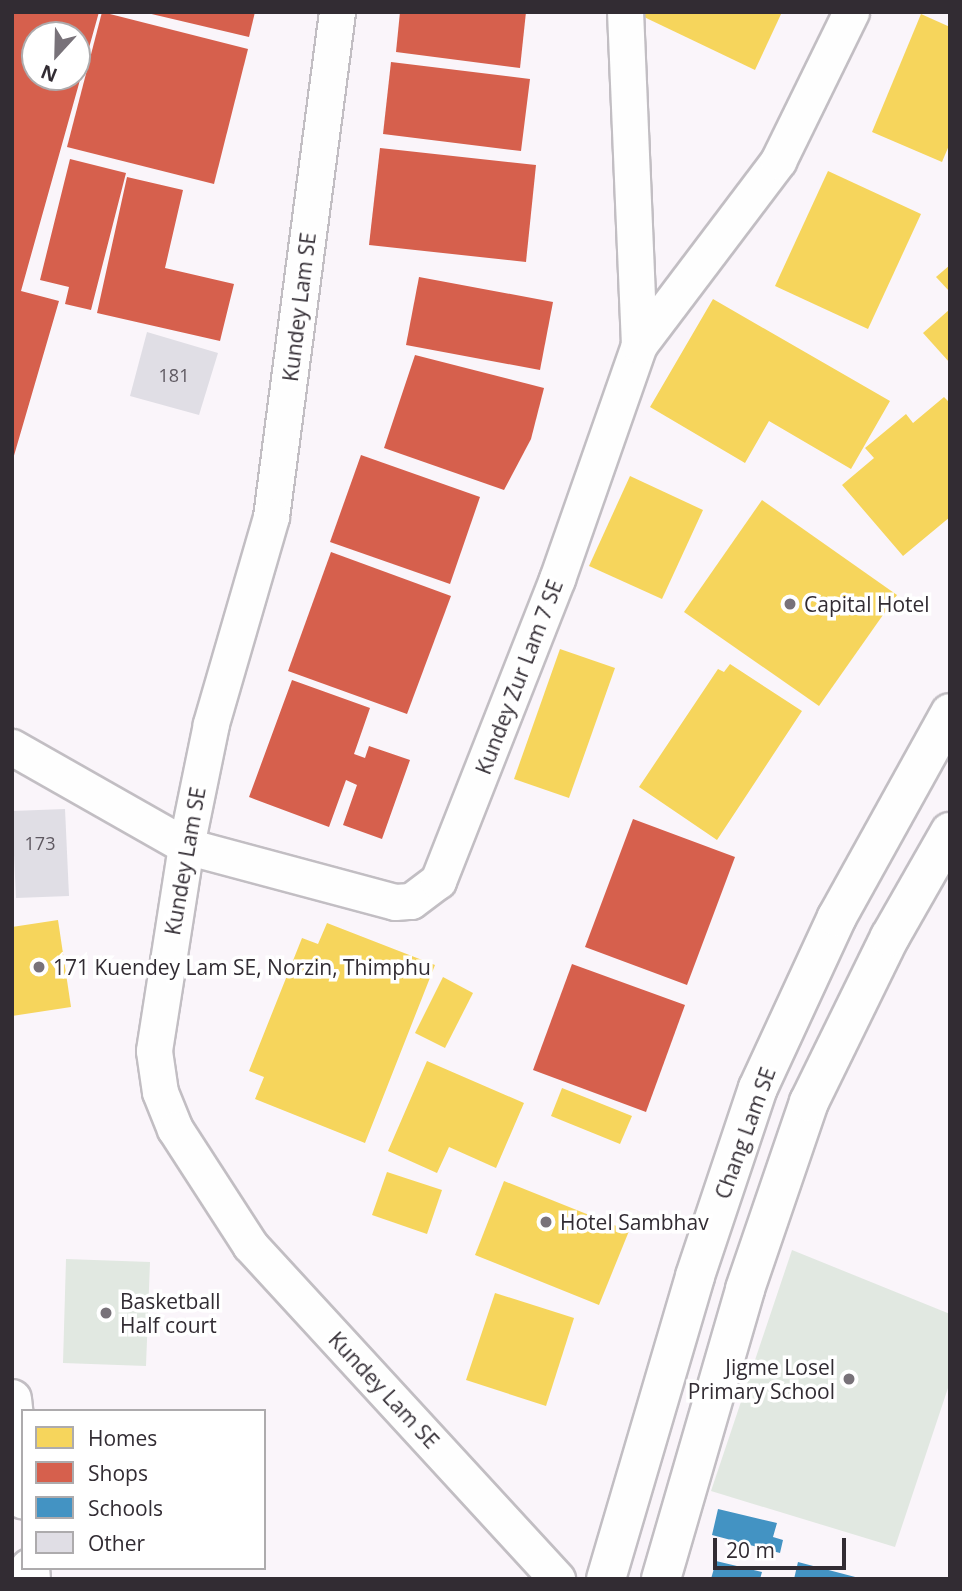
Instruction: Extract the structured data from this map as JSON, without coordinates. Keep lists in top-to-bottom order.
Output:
{
  "streets": {
    "main road": ["Chang Lam SE"],
    "street": ["Kundey Lam SE", "Kundey Zur Lam 7 SE"]
  },
  "crossings": [
    ["Kundey Lam SE", "Kundey Zur Lam 7 SE"]
  ],
  "places": [
    "Capital Hotel",
    "171 Kuendey Lam SE, Norzin, Thimphu",
    "Hotel Sambhav",
    "Basketball Half court",
    "Jigme Losel Primary School"
  ],
  "house_numbers": ["181", "173"],
  "legend": [
    "Homes",
    "Shops",
    "Schools",
    "Other"
  ],
  "scale_bar": "20 m",
  "north": "bottom"
}
